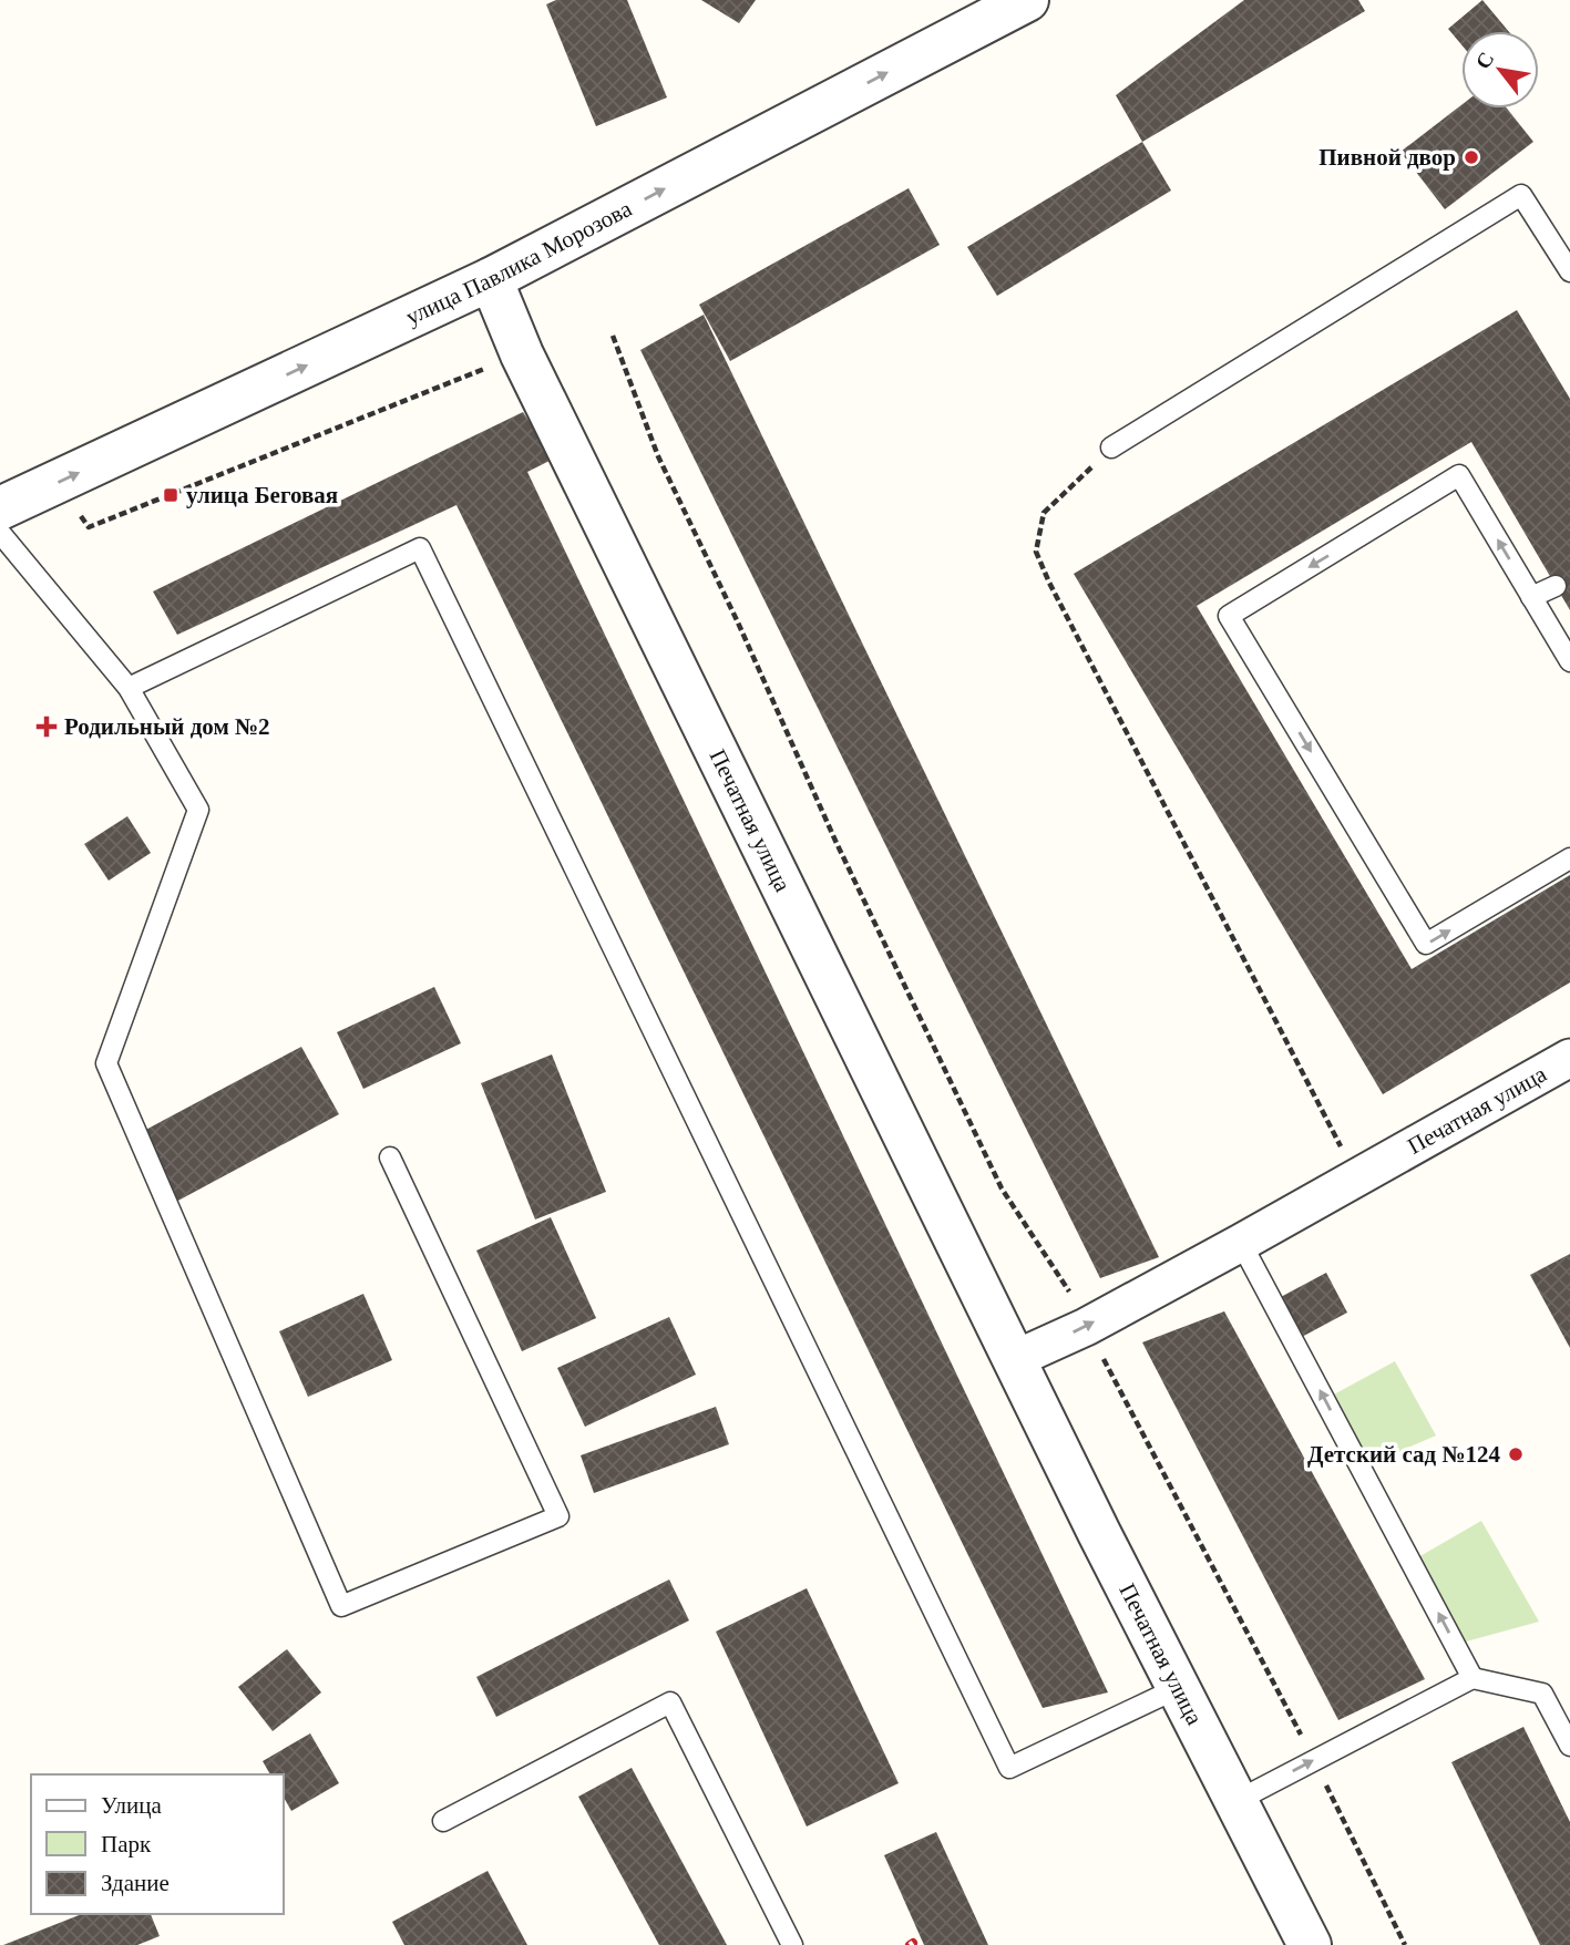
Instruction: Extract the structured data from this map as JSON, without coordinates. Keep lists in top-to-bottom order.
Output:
{
  "streets": {
    "street": ["улица Павлика Морозова", "Печатная улица"]
  },
  "crossings": [
    ["улица Павлика Морозова", "Печатная улица"]
  ],
  "one_way": ["улица Павлика Морозова"],
  "places": {
    "other": ["Пивной двор", "Детский сад №124"],
    "transit": ["улица Беговая"],
    "health": ["Родильный дом №2"]
  },
  "legend": ["Улица", "Парк", "Здание"],
  "north": "top left"
}
